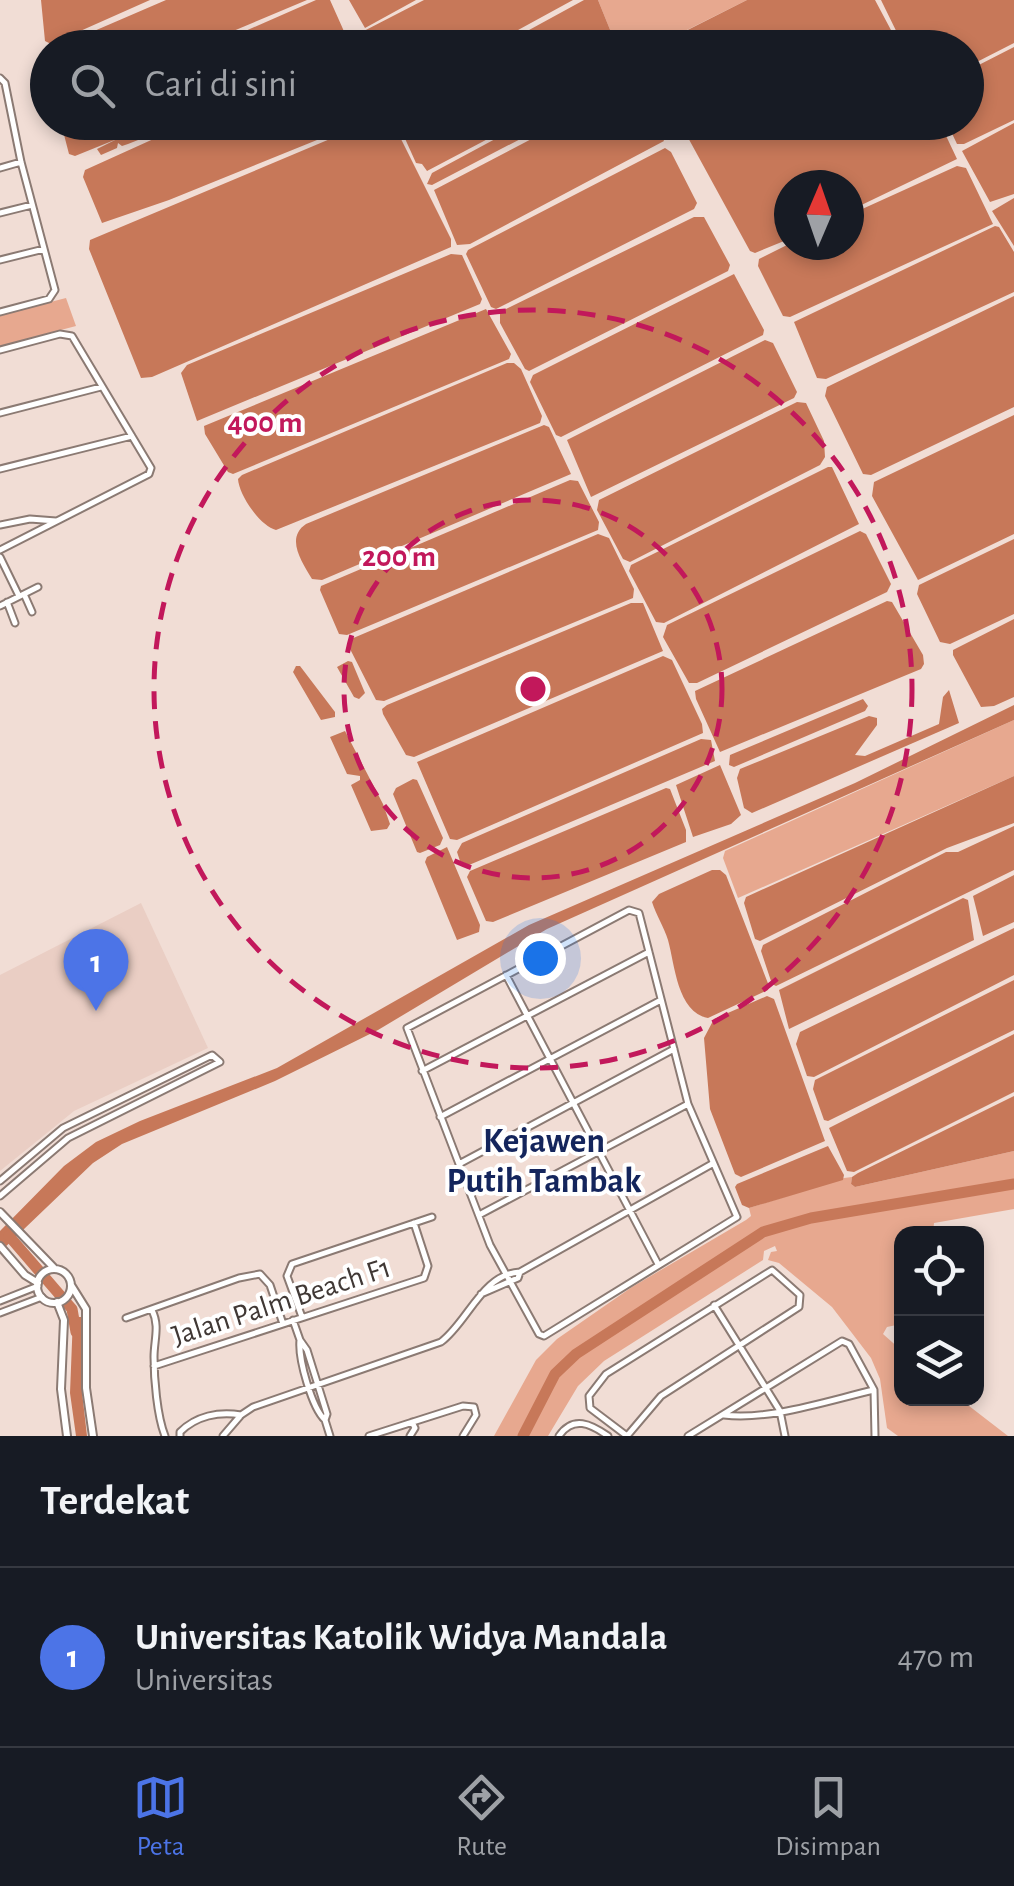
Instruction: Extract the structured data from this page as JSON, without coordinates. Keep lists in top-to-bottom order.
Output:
{
  "streets": {
    "street": ["Jalan Palm Beach F1"]
  },
  "districts": ["Kejawen Putih Tambak"],
  "north": "top",
  "page": {
    "search": "Cari di sini",
    "pins": "1",
    "heading": "Terdekat",
    "list": [
      {
        "mark": "1",
        "name": "Universitas Katolik Widya Mandala",
        "note": "Universitas",
        "value": "470 m"
      }
    ],
    "nav": ["Peta", "Rute", "Disimpan"]
  },
  "rings": ["400 m", "200 m"]
}
